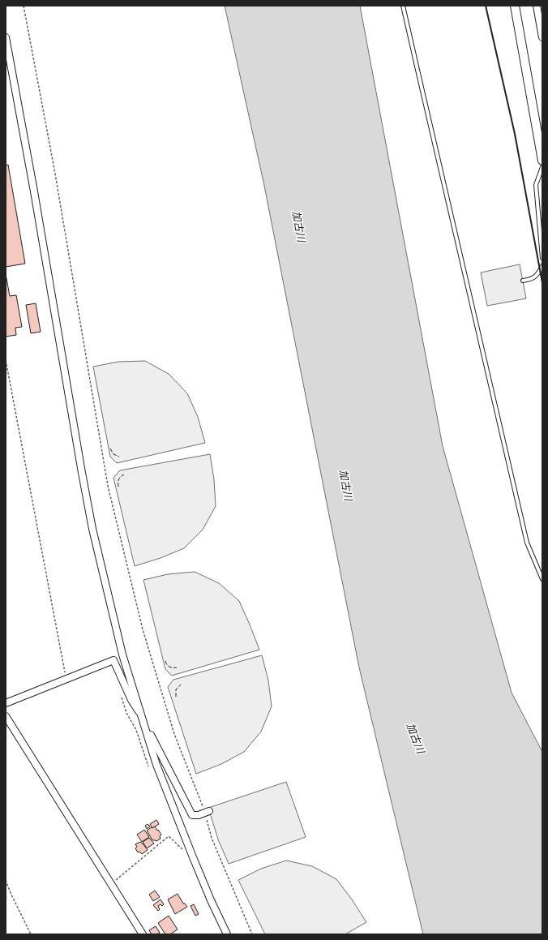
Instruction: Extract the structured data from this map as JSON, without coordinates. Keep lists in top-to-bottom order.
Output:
{
  "water": ["加古川"]
}
